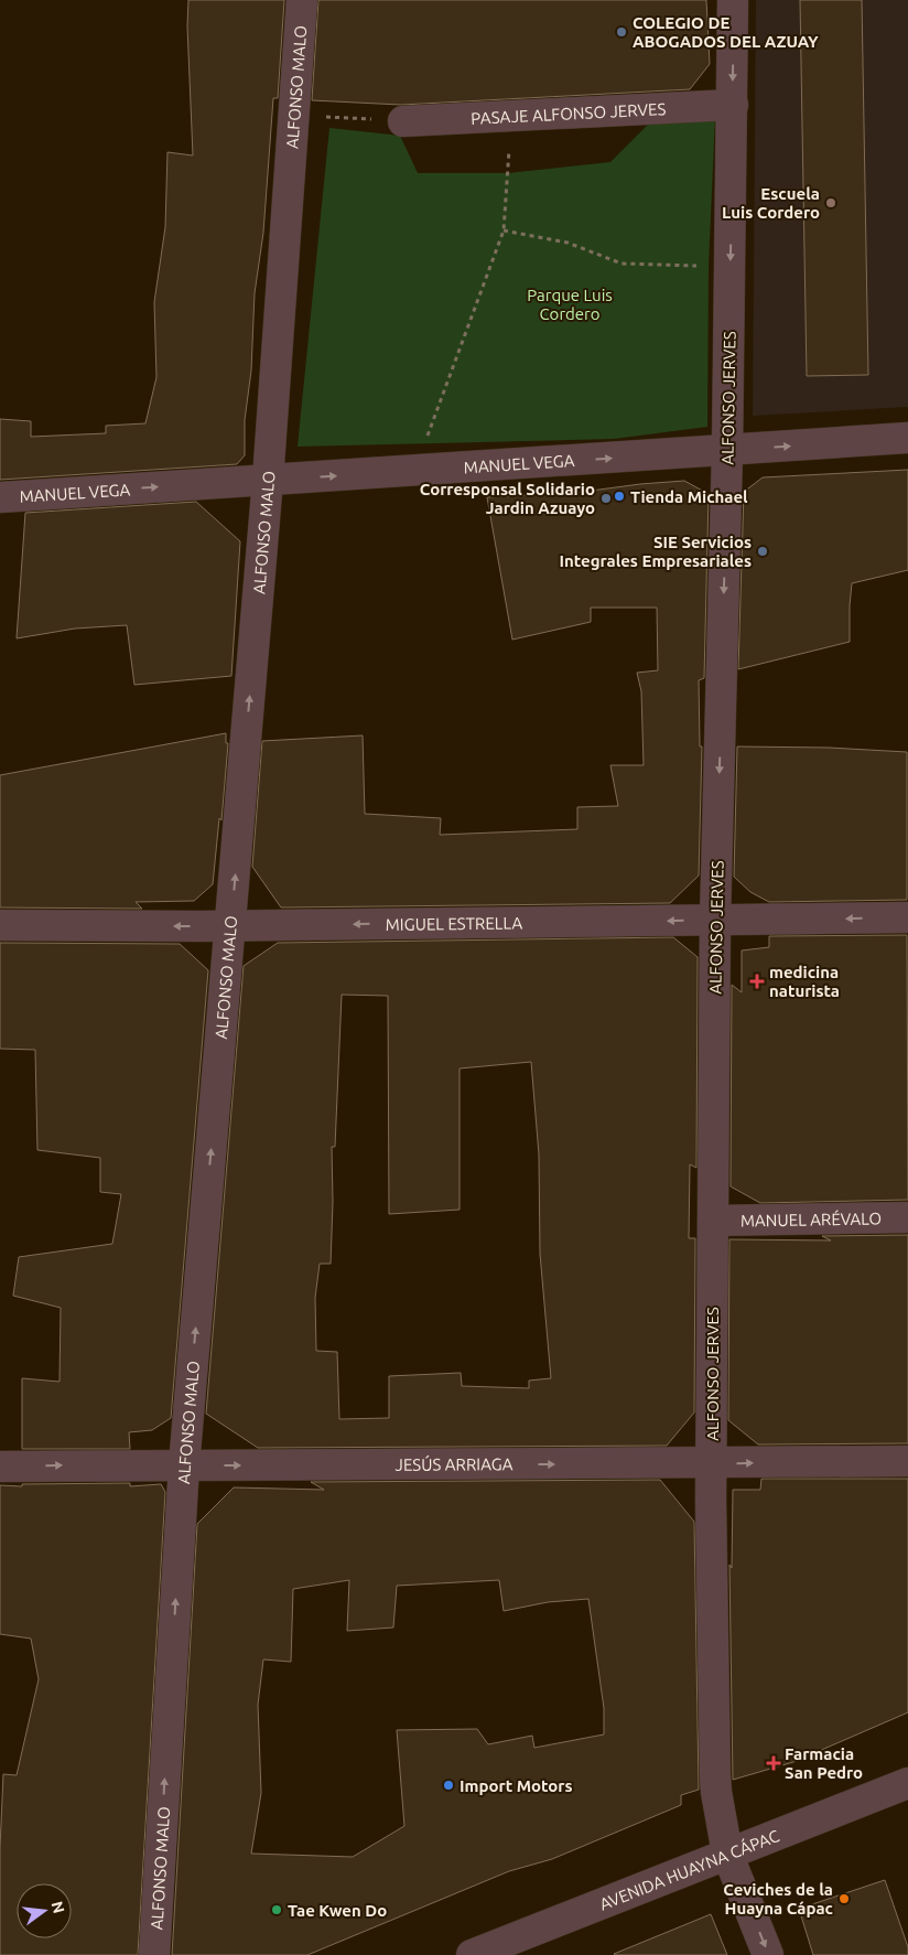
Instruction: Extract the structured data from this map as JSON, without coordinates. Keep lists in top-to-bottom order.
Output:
{
  "streets": {
    "street": [
      "ALFONSO MALO",
      "PASAJE ALFONSO JERVES",
      "ALFONSO JERVES",
      "MANUEL VEGA",
      "MIGUEL ESTRELLA",
      "MANUEL ARÉVALO",
      "JESÚS ARRIAGA",
      "AVENIDA HUAYNA CÁPAC"
    ]
  },
  "crossings": [
    ["ALFONSO MALO", "MANUEL VEGA"],
    ["ALFONSO MALO", "MIGUEL ESTRELLA"],
    ["ALFONSO MALO", "JESÚS ARRIAGA"],
    ["PASAJE ALFONSO JERVES", "ALFONSO JERVES"],
    ["ALFONSO JERVES", "MANUEL VEGA"],
    ["ALFONSO JERVES", "MIGUEL ESTRELLA"],
    ["ALFONSO JERVES", "MANUEL ARÉVALO"],
    ["ALFONSO JERVES", "JESÚS ARRIAGA"],
    ["ALFONSO JERVES", "AVENIDA HUAYNA CÁPAC"]
  ],
  "one_way": [
    "ALFONSO MALO",
    "ALFONSO JERVES",
    "MANUEL VEGA",
    "MIGUEL ESTRELLA",
    "JESÚS ARRIAGA"
  ],
  "parks": ["Parque Luis Cordero"],
  "places": {
    "other": [
      "COLEGIO DE ABOGADOS DEL AZUAY",
      "Escuela Luis Cordero",
      "Tienda Michael",
      "Corresponsal Solidario Jardin Azuayo",
      "SIE Servicios Integrales Empresariales",
      "Import Motors",
      "Ceviches de la Huayna Cápac",
      "Tae Kwen Do"
    ],
    "health": ["medicina naturista", "Farmacia San Pedro"]
  },
  "north": "right"
}
